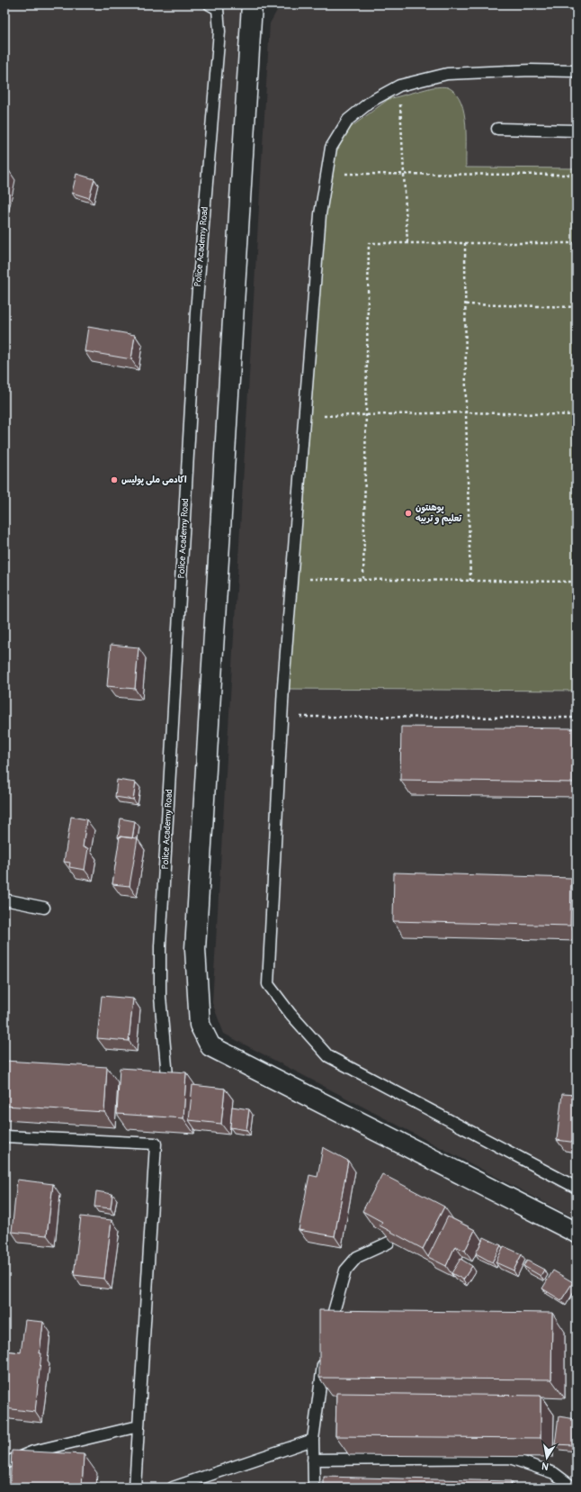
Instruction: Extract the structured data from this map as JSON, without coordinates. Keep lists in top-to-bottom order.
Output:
{
  "streets": {
    "lane": ["Police Academy Road"]
  },
  "places": ["اکادمی ملی پولیس", "پوهنتون تعلیم و تربیه"],
  "north": "bottom"
}
